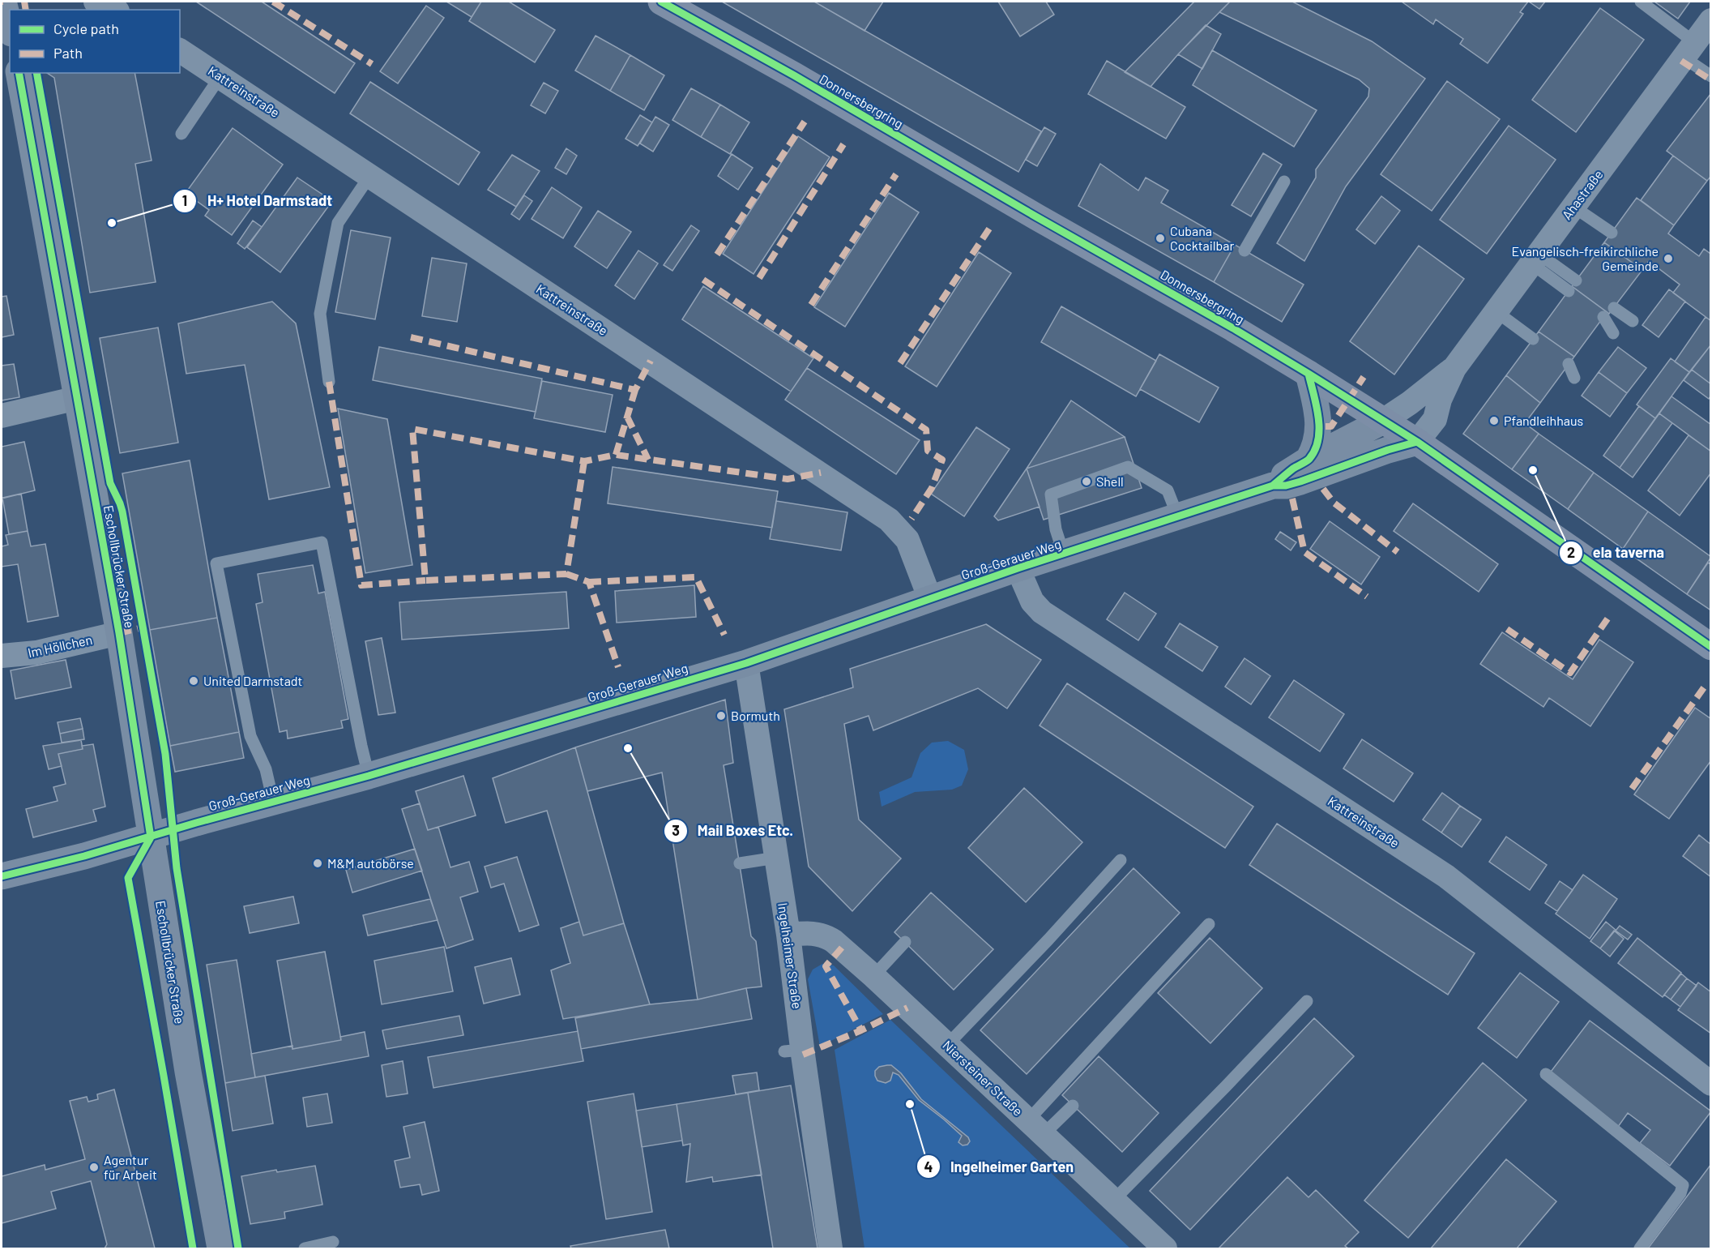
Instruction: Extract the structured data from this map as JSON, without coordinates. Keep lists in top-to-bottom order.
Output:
{
  "streets": {
    "main road": ["Donnersbergring", "Groß-Gerauer Weg", "Eschollbrücker Straße"],
    "street": [
      "Kattreinstraße",
      "Ahastraße",
      "Im Höllchen",
      "Ingelheimer Straße",
      "Niersteiner Straße"
    ]
  },
  "crossings": [
    ["Kattreinstraße", "Groß-Gerauer Weg"],
    ["Donnersbergring", "Ahastraße"],
    ["Donnersbergring", "Groß-Gerauer Weg"],
    ["Ahastraße", "Groß-Gerauer Weg"],
    ["Groß-Gerauer Weg", "Eschollbrücker Straße"],
    ["Groß-Gerauer Weg", "Ingelheimer Straße"],
    ["Eschollbrücker Straße", "Im Höllchen"],
    ["Ingelheimer Straße", "Niersteiner Straße"]
  ],
  "places": [
    "H+ Hotel Darmstadt",
    "Cubana Cocktailbar",
    "Evangelisch-freikirchliche Gemeinde",
    "Pfandleihhaus",
    "ela taverna",
    "Shell",
    "United Darmstadt",
    "Bormuth",
    "Mail Boxes Etc.",
    "M&M autobörse",
    "Ingelheimer Garten",
    "Agentur für Arbeit"
  ],
  "legend": ["Cycle path", "Path"]
}
